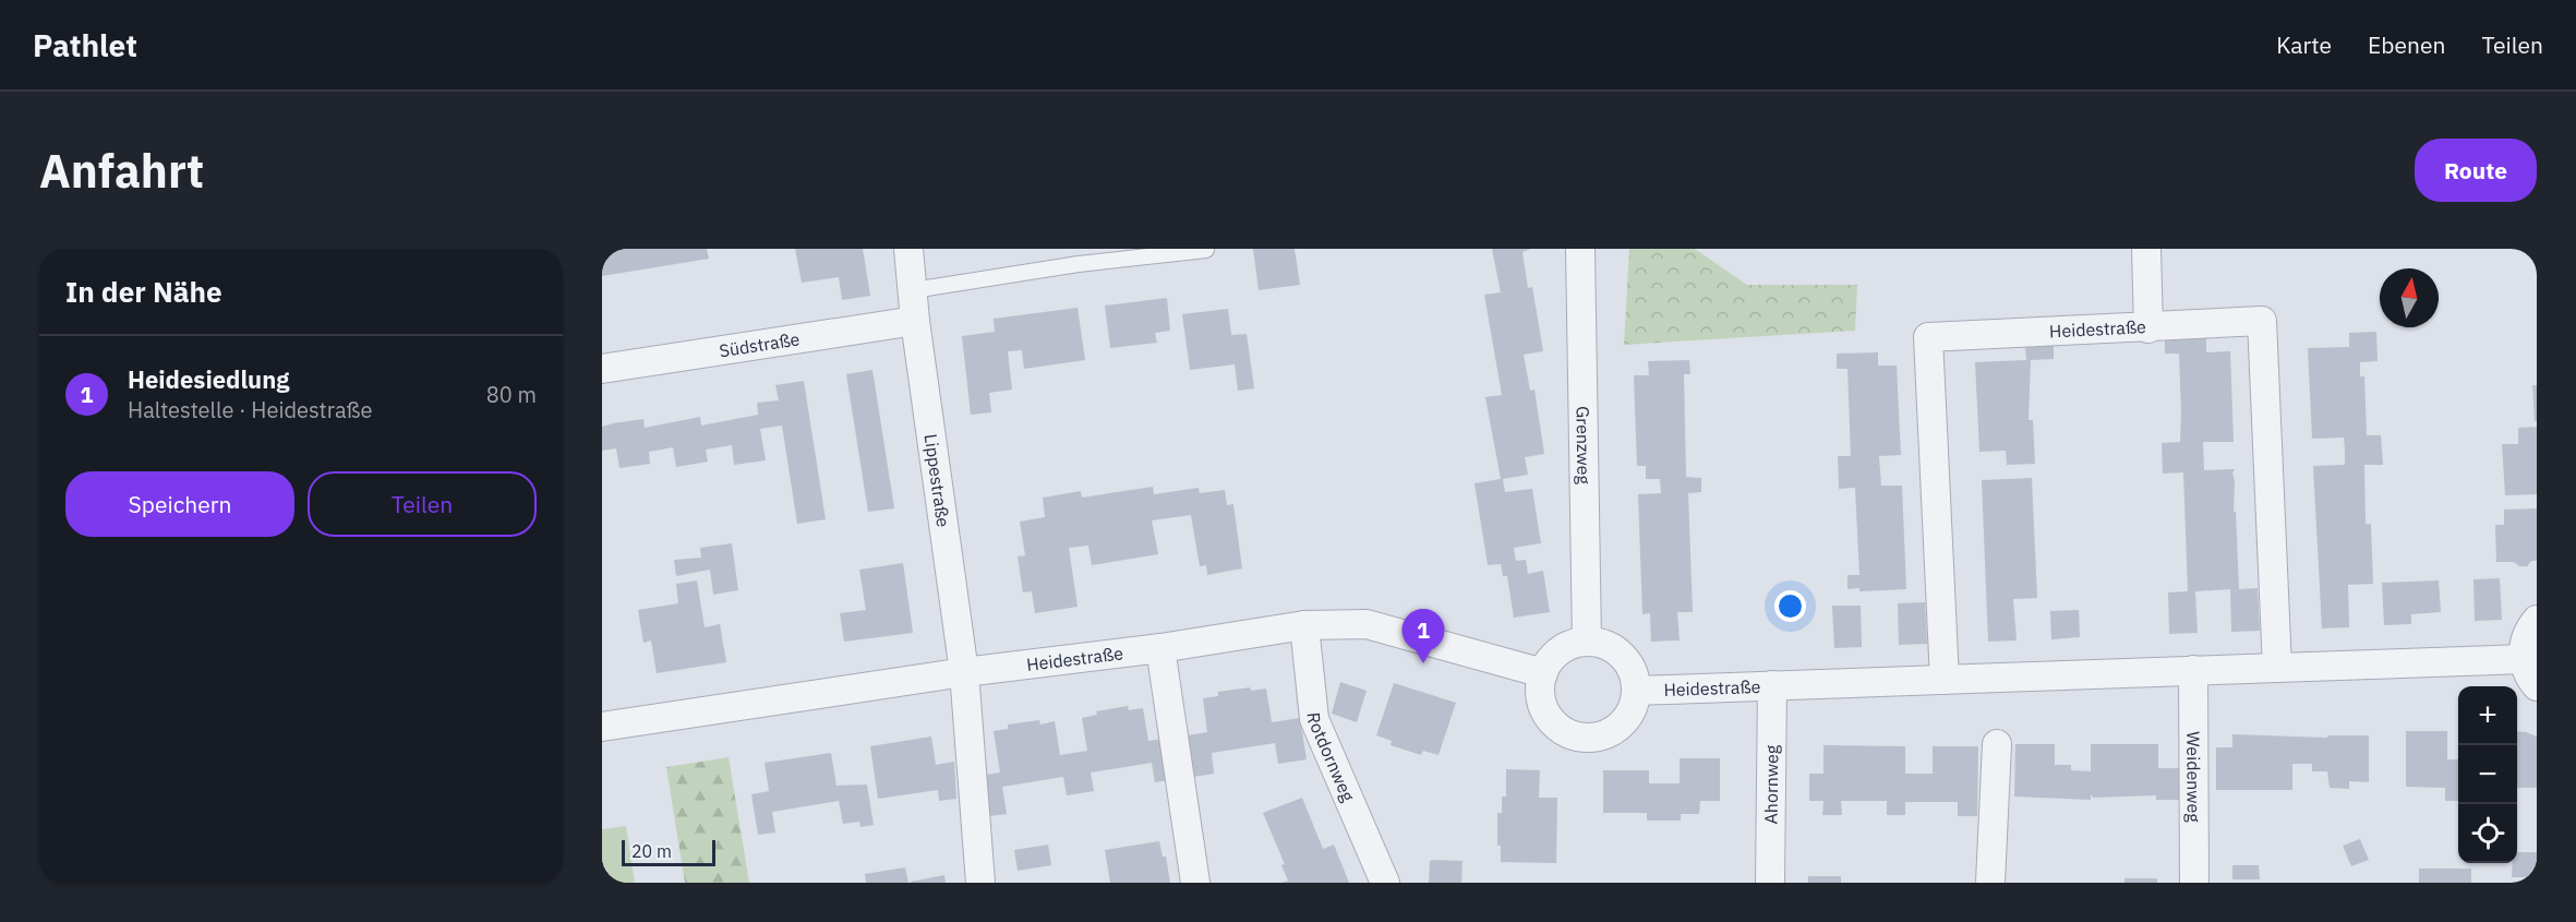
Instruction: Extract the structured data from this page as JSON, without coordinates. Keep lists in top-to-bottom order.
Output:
{
  "streets": {
    "street": [
      "Heidestraße",
      "Südstraße",
      "Grenzweg",
      "Lippestraße",
      "Rotdornweg",
      "Weidenweg",
      "Ahornweg"
    ]
  },
  "crossings": [
    ["Heidestraße", "Grenzweg"],
    ["Heidestraße", "Lippestraße"],
    ["Heidestraße", "Rotdornweg"],
    ["Heidestraße", "Weidenweg"],
    ["Heidestraße", "Ahornweg"],
    ["Südstraße", "Lippestraße"]
  ],
  "scale_bar": "20 m",
  "north": "top",
  "page": {
    "header": "Pathlet",
    "nav": ["Karte", "Ebenen", "Teilen"],
    "buttons": [
      "Route",
      ["Speichern", "Teilen"]
    ],
    "title": "Anfahrt",
    "heading": "In der Nähe",
    "list": [
      {
        "mark": "1",
        "name": "Heidesiedlung",
        "note": "Haltestelle · Heidestraße",
        "value": "80 m"
      }
    ],
    "pins": "1",
    "map_buttons": ["+", "−"],
    "scale": "20 m"
  }
}
